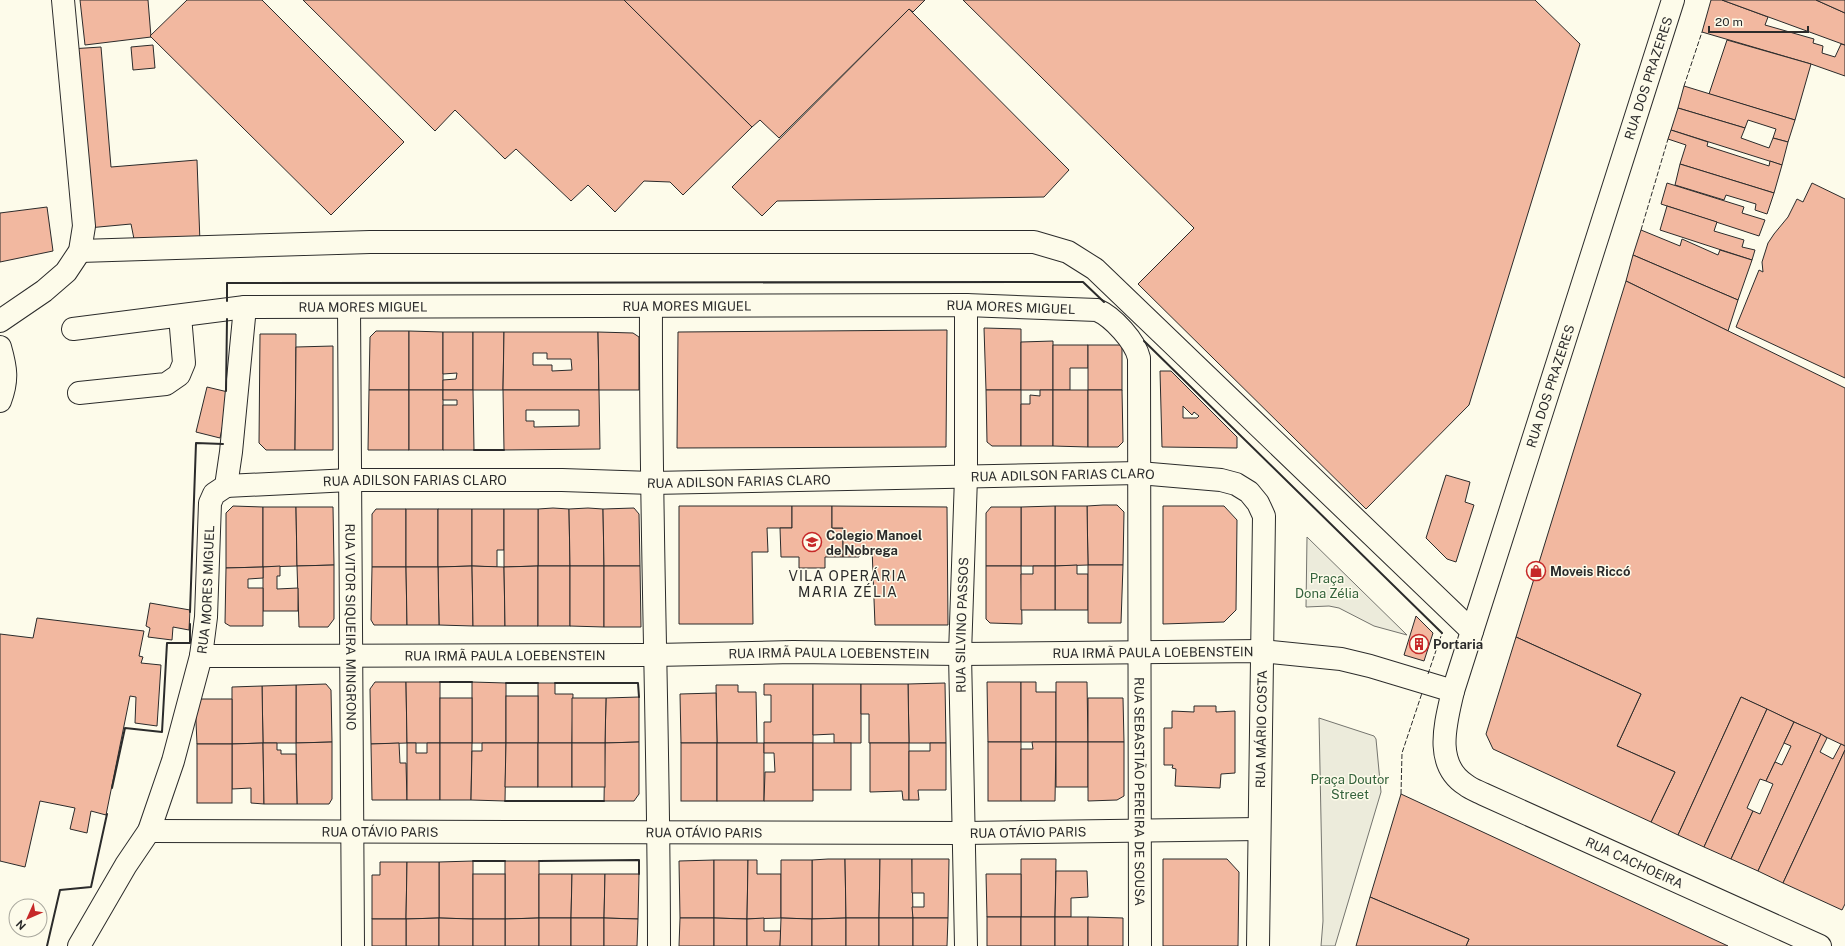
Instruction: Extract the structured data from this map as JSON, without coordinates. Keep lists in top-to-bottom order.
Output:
{
  "streets": {
    "street": [
      "RUA DOS PRAZERES",
      "RUA MORES MIGUEL",
      "RUA ADILSON FARIAS CLARO",
      "RUA SILVINO PASSOS",
      "RUA VITOR SIQUEIRA MINGRONO",
      "RUA IRMÃ PAULA LOEBENSTEIN",
      "RUA MÁRIO COSTA",
      "RUA SEBASTIÃO PEREIRA DE SOUSA",
      "RUA OTÁVIO PARIS",
      "RUA CACHOEIRA"
    ]
  },
  "crossings": [
    ["RUA DOS PRAZERES", "RUA IRMÃ PAULA LOEBENSTEIN"],
    ["RUA DOS PRAZERES", "RUA CACHOEIRA"],
    ["RUA MORES MIGUEL", "RUA ADILSON FARIAS CLARO"],
    ["RUA MORES MIGUEL", "RUA SILVINO PASSOS"],
    ["RUA MORES MIGUEL", "RUA VITOR SIQUEIRA MINGRONO"],
    ["RUA MORES MIGUEL", "RUA IRMÃ PAULA LOEBENSTEIN"],
    ["RUA MORES MIGUEL", "RUA SEBASTIÃO PEREIRA DE SOUSA"],
    ["RUA MORES MIGUEL", "RUA OTÁVIO PARIS"],
    ["RUA ADILSON FARIAS CLARO", "RUA SILVINO PASSOS"],
    ["RUA ADILSON FARIAS CLARO", "RUA VITOR SIQUEIRA MINGRONO"],
    ["RUA ADILSON FARIAS CLARO", "RUA MÁRIO COSTA"],
    ["RUA ADILSON FARIAS CLARO", "RUA SEBASTIÃO PEREIRA DE SOUSA"],
    ["RUA SILVINO PASSOS", "RUA IRMÃ PAULA LOEBENSTEIN"],
    ["RUA SILVINO PASSOS", "RUA OTÁVIO PARIS"],
    ["RUA VITOR SIQUEIRA MINGRONO", "RUA IRMÃ PAULA LOEBENSTEIN"],
    ["RUA VITOR SIQUEIRA MINGRONO", "RUA OTÁVIO PARIS"],
    ["RUA IRMÃ PAULA LOEBENSTEIN", "RUA MÁRIO COSTA"],
    ["RUA IRMÃ PAULA LOEBENSTEIN", "RUA SEBASTIÃO PEREIRA DE SOUSA"],
    ["RUA MÁRIO COSTA", "RUA OTÁVIO PARIS"],
    ["RUA SEBASTIÃO PEREIRA DE SOUSA", "RUA OTÁVIO PARIS"]
  ],
  "districts": ["VILA OPERÁRIA MARIA ZÉLIA"],
  "parks": ["Praça Dona Zélia", "Praça Doutor Street"],
  "places": {
    "school or university": ["Colegio Manoel de Nobrega"],
    "shop": ["Moveis Riccó"],
    "building": ["Portaria"]
  },
  "scale_bar": "20 m",
  "north": "bottom left"
}
